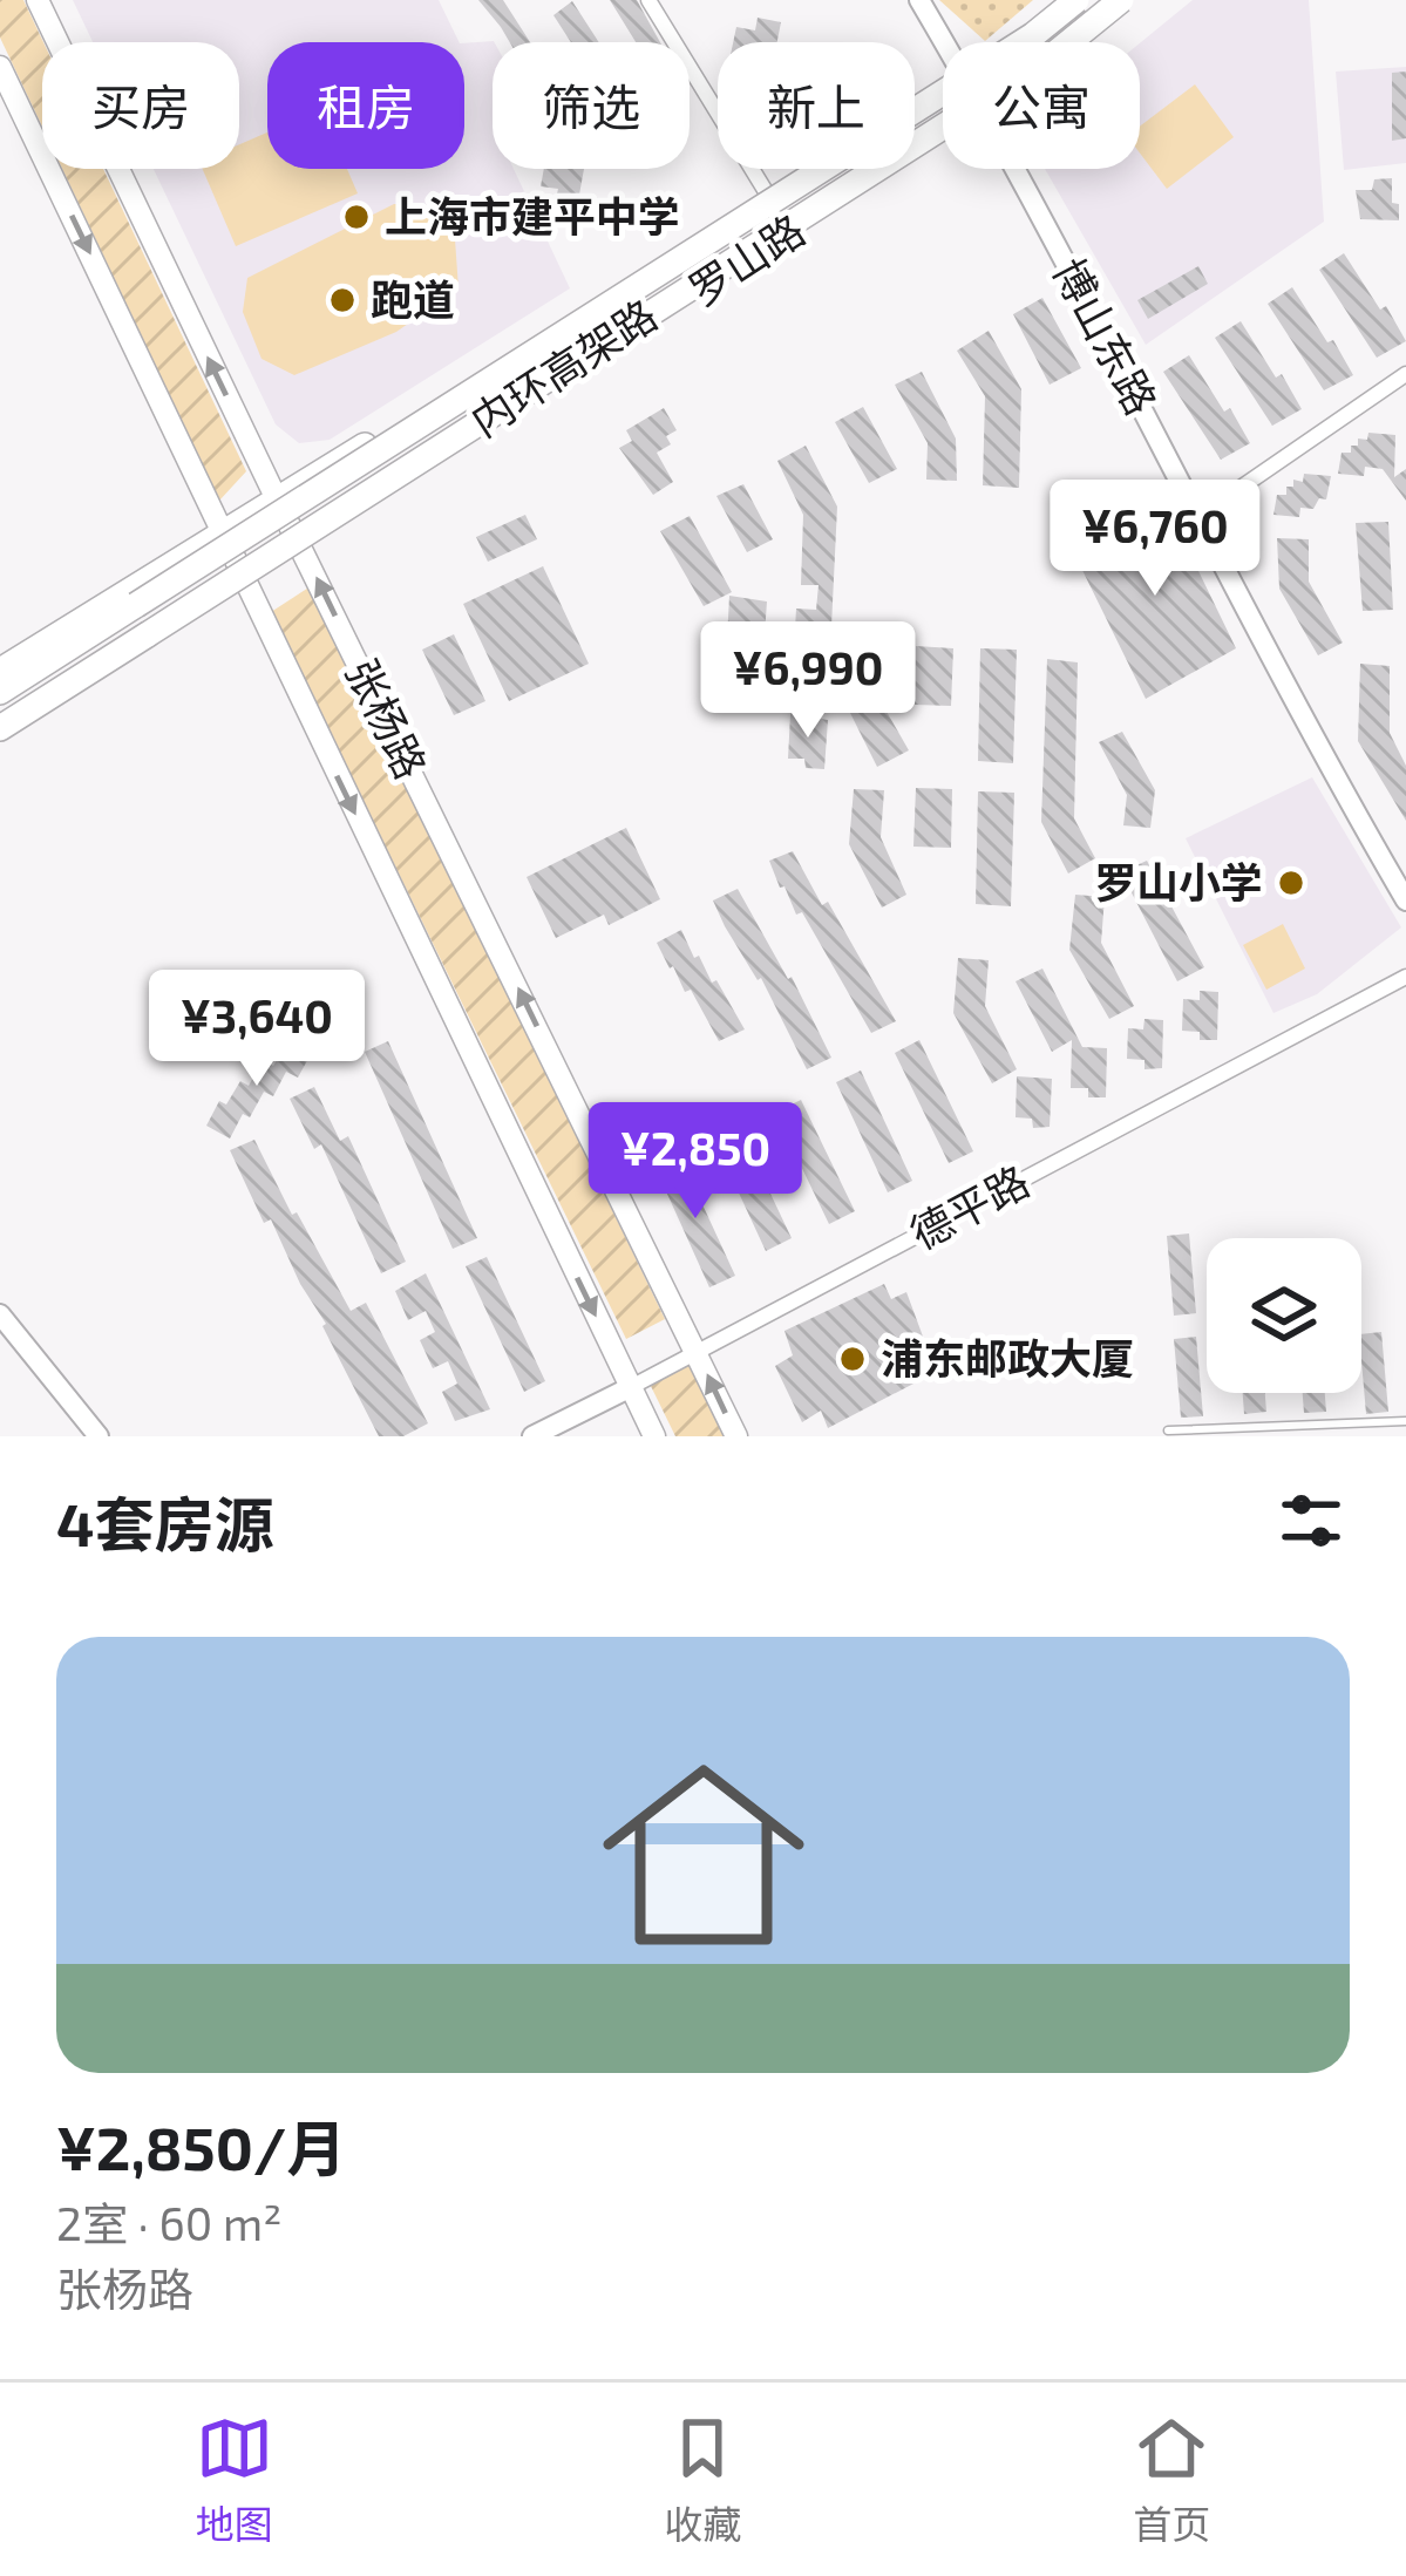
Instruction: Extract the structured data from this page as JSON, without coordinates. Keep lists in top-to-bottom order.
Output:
{
  "streets": {
    "main road": ["罗山路", "内环高架路", "张杨路"],
    "street": ["博山东路", "德平路"]
  },
  "crossings": [
    ["罗山路", "张杨路"],
    ["张杨路", "德平路"]
  ],
  "places": [
    "上海市建平中学",
    "跑道",
    "罗山小学",
    "浦东邮政大厦"
  ],
  "page": {
    "chip": [
      "买房",
      "租房",
      "筛选",
      "新上",
      "公寓"
    ],
    "price": [
      "¥6,760",
      "¥6,990",
      "¥3,640",
      "¥2,850"
    ],
    "heading": "4套房源",
    "list": [
      {
        "name": "¥2,850/月",
        "note": "2室 · 60 m² · 张杨路"
      }
    ],
    "tabs": ["地图", "收藏", "首页"]
  }
}
